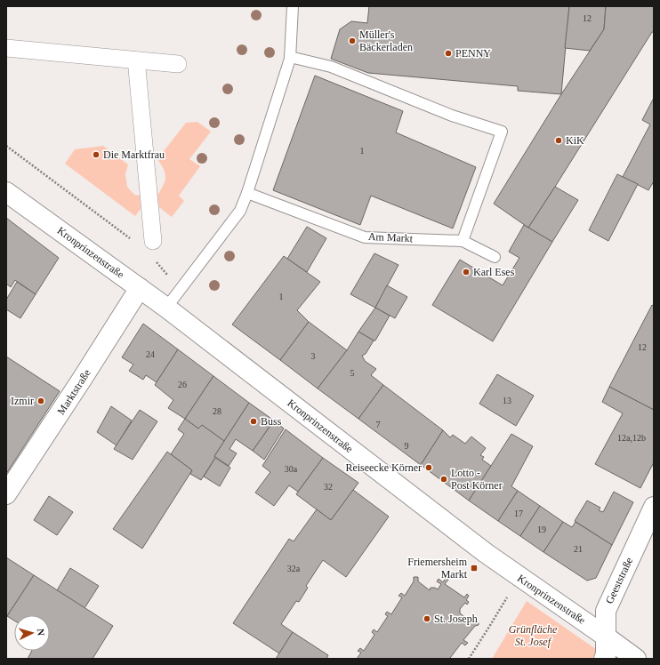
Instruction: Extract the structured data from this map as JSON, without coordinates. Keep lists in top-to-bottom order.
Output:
{
  "streets": {
    "street": ["Kronprinzenstraße", "Marktstraße", "Geeststraße"],
    "lane": ["Am Markt"]
  },
  "crossings": [
    ["Kronprinzenstraße", "Marktstraße"],
    ["Kronprinzenstraße", "Geeststraße"]
  ],
  "parks": ["Grünfläche St. Josef"],
  "places": {
    "other": [
      "Müller's Bäckerladen",
      "PENNY",
      "KiK",
      "Die Marktfrau",
      "Karl Eses",
      "Izmir",
      "Buss",
      "Reiseecke Körner",
      "Lotto - Post Körner",
      "St. Joseph"
    ],
    "transit": ["Friemersheim Markt"]
  },
  "house_numbers": [
    "12",
    "1",
    "1",
    "12",
    "24",
    "3",
    "5",
    "26",
    "13",
    "28",
    "7",
    "12a,12b",
    "9",
    "30a",
    "32",
    "17",
    "19",
    "21",
    "32a"
  ],
  "north": "right"
}
